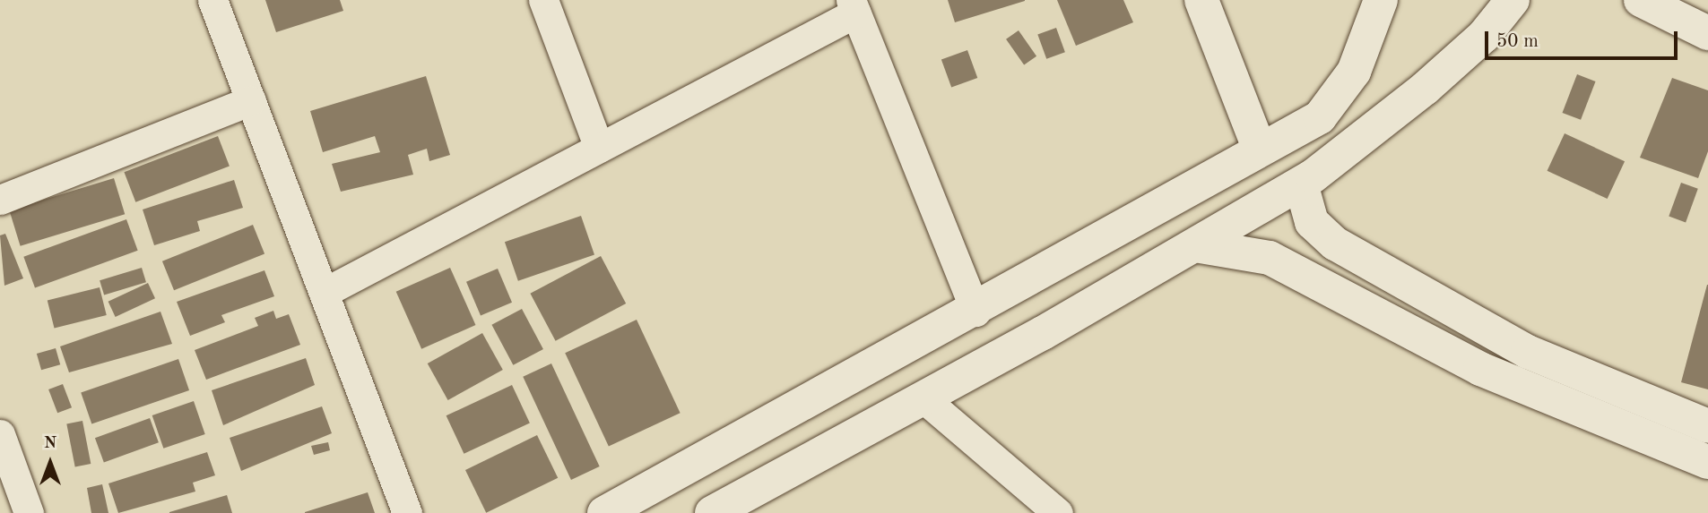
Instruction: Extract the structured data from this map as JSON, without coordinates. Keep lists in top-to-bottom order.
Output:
{
  "scale_bar": "50 m",
  "north": "top"
}
